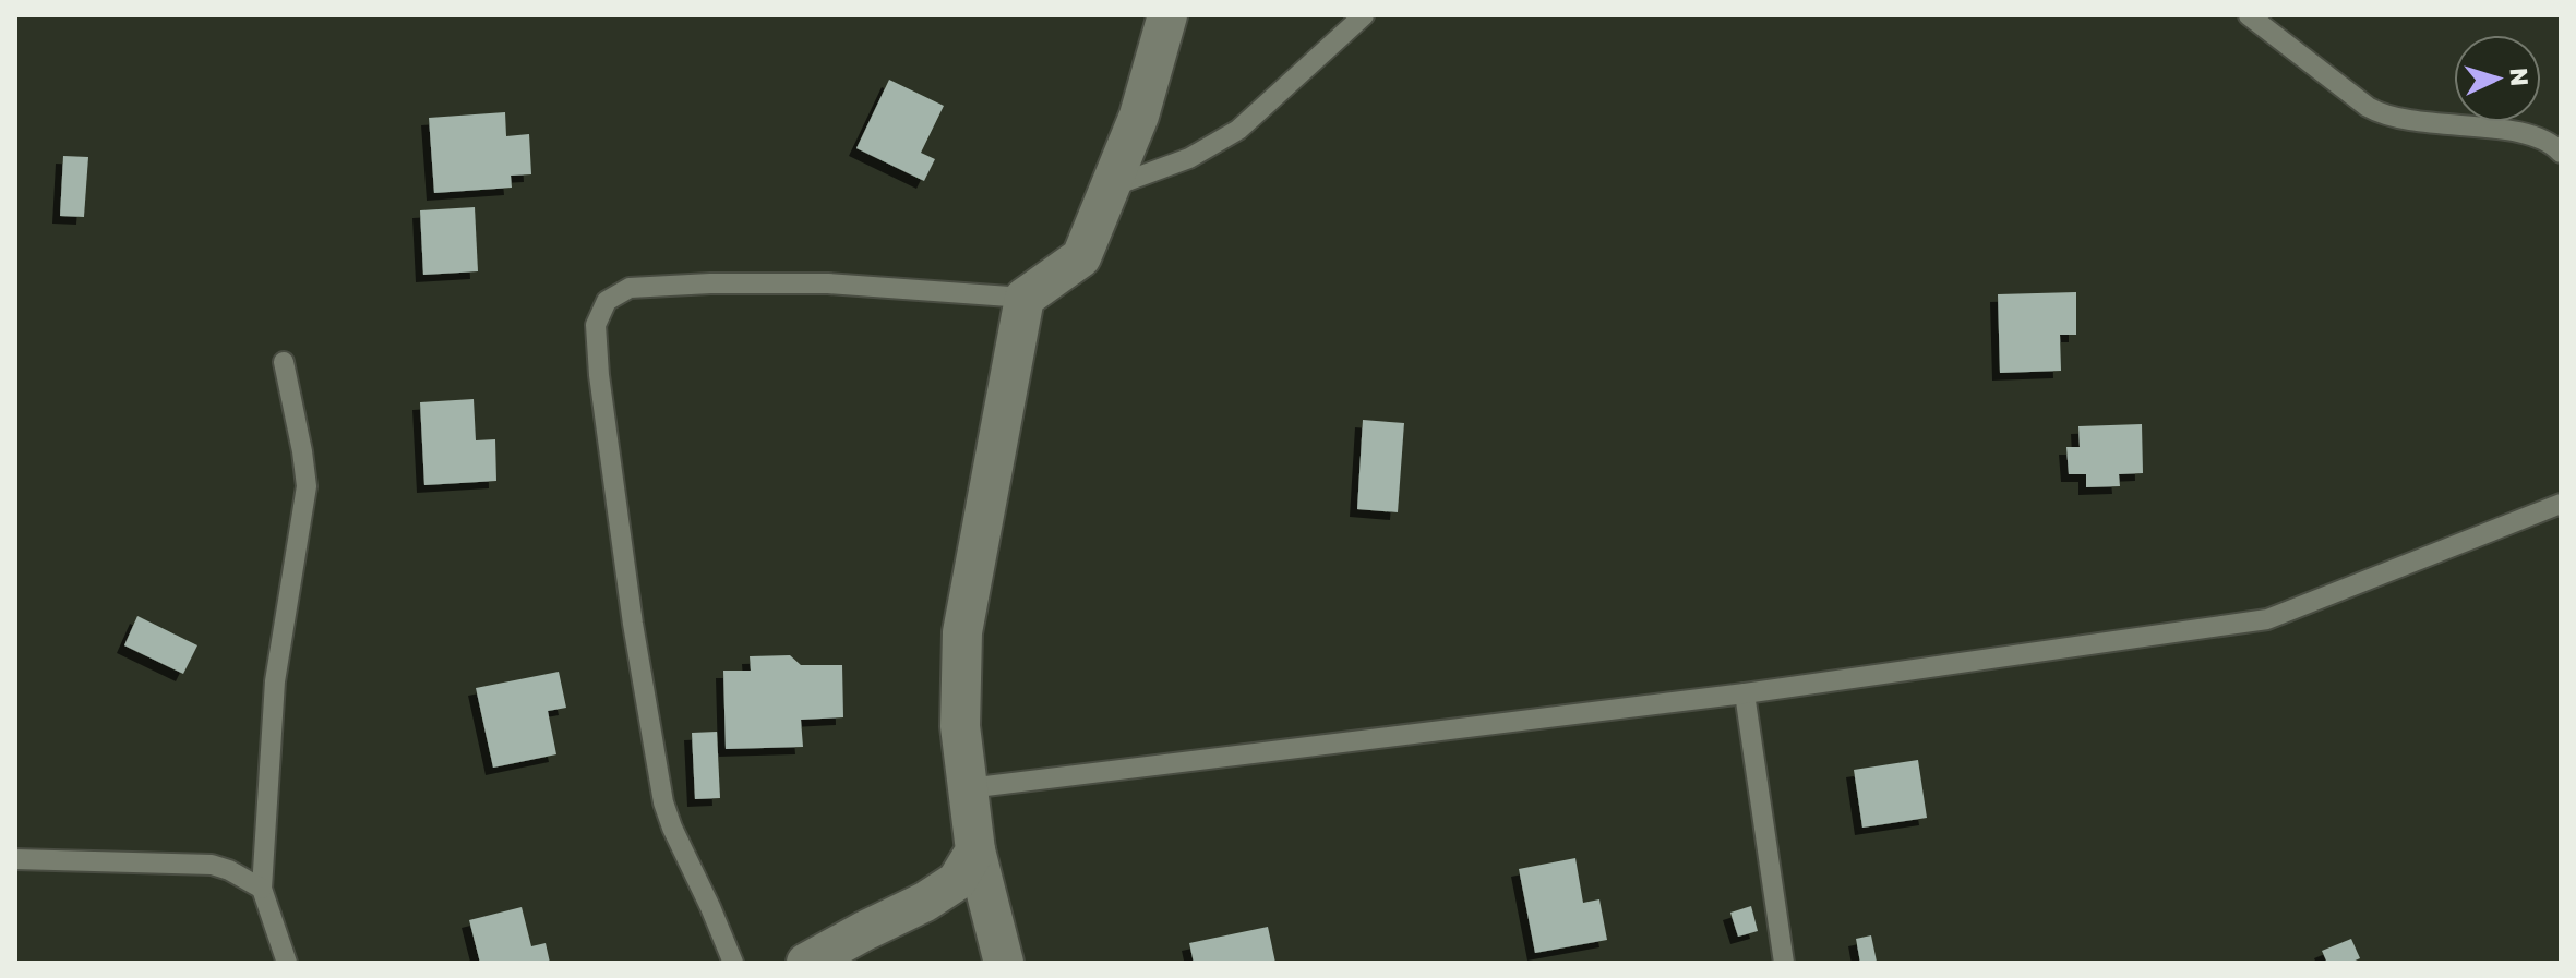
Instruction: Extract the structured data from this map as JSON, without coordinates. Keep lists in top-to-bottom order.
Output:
{
  "north": "right"
}
